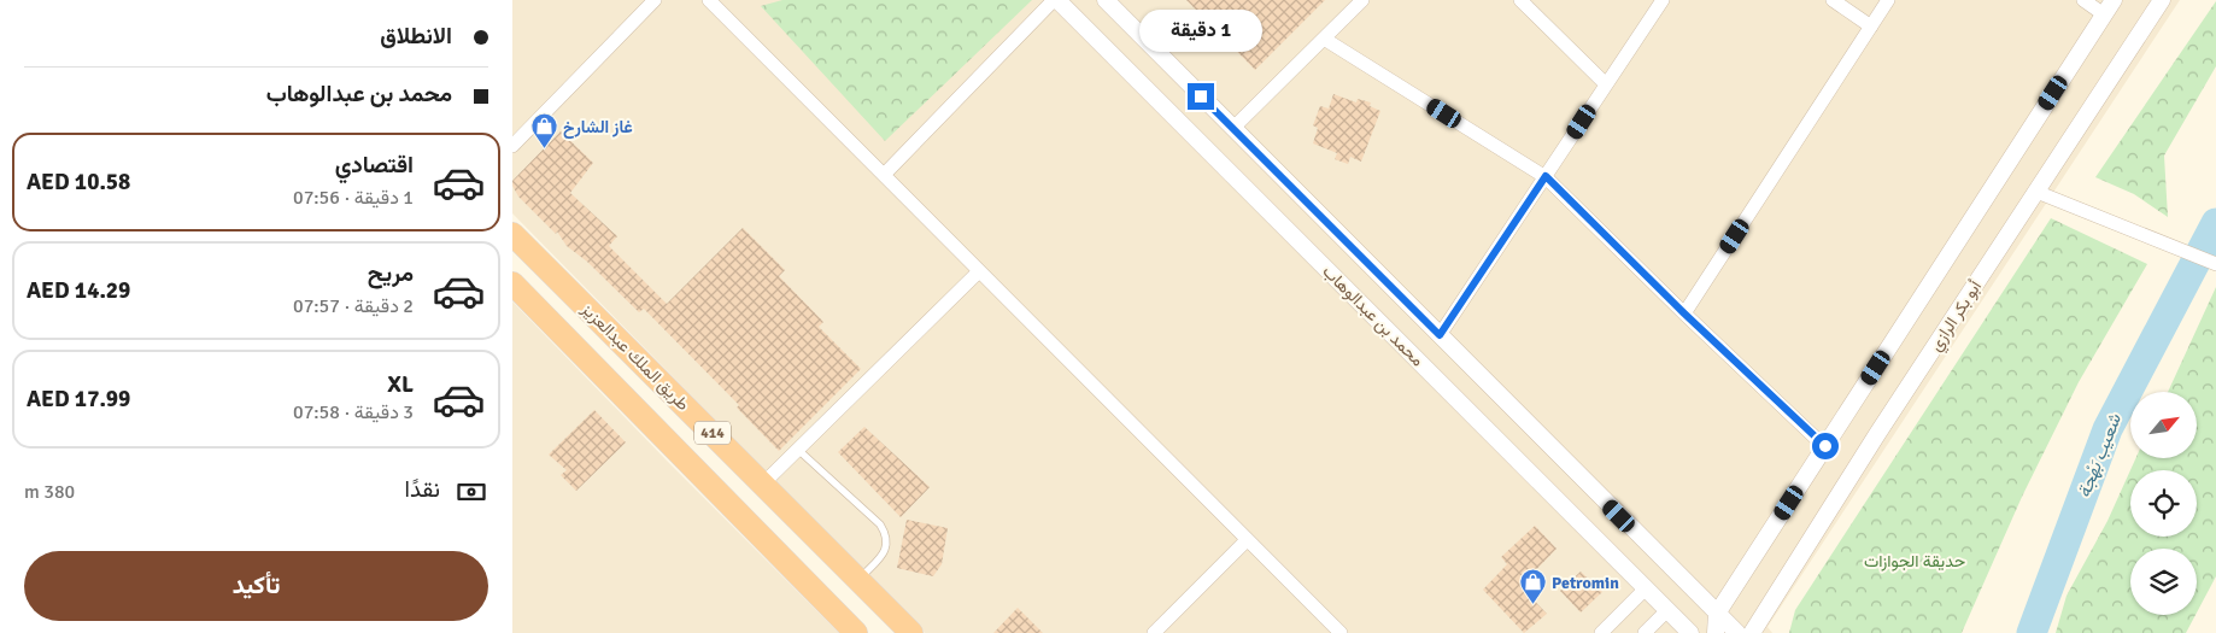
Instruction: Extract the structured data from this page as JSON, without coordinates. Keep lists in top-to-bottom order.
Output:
{
  "streets": {
    "highway": ["طريق الملك عبدالعزيز", "414"],
    "street": ["محمد بن عبدالوهاب", "أبو بكر الرازي"]
  },
  "water": ["شعيب بَهْجة"],
  "parks": ["حديقة الجوازات"],
  "places": {
    "shop": ["غاز الشارخ", "Petromin"]
  },
  "north": "top right",
  "page": {
    "banner": ["الانطلاق", "محمد بن عبدالوهاب"],
    "bubble": "1 دقيقة",
    "list": [
      {
        "name": "اقتصادي",
        "note": "1 دقيقة · 07:56",
        "value": "AED 10.58"
      },
      {
        "name": "مريح",
        "note": "2 دقيقة · 07:57",
        "value": "AED 14.29"
      },
      {
        "name": "XL",
        "note": "3 دقيقة · 07:58",
        "value": "AED 17.99"
      }
    ],
    "pay": ["نقدًا", "380 m"],
    "buttons": "تأكيد"
  }
}
